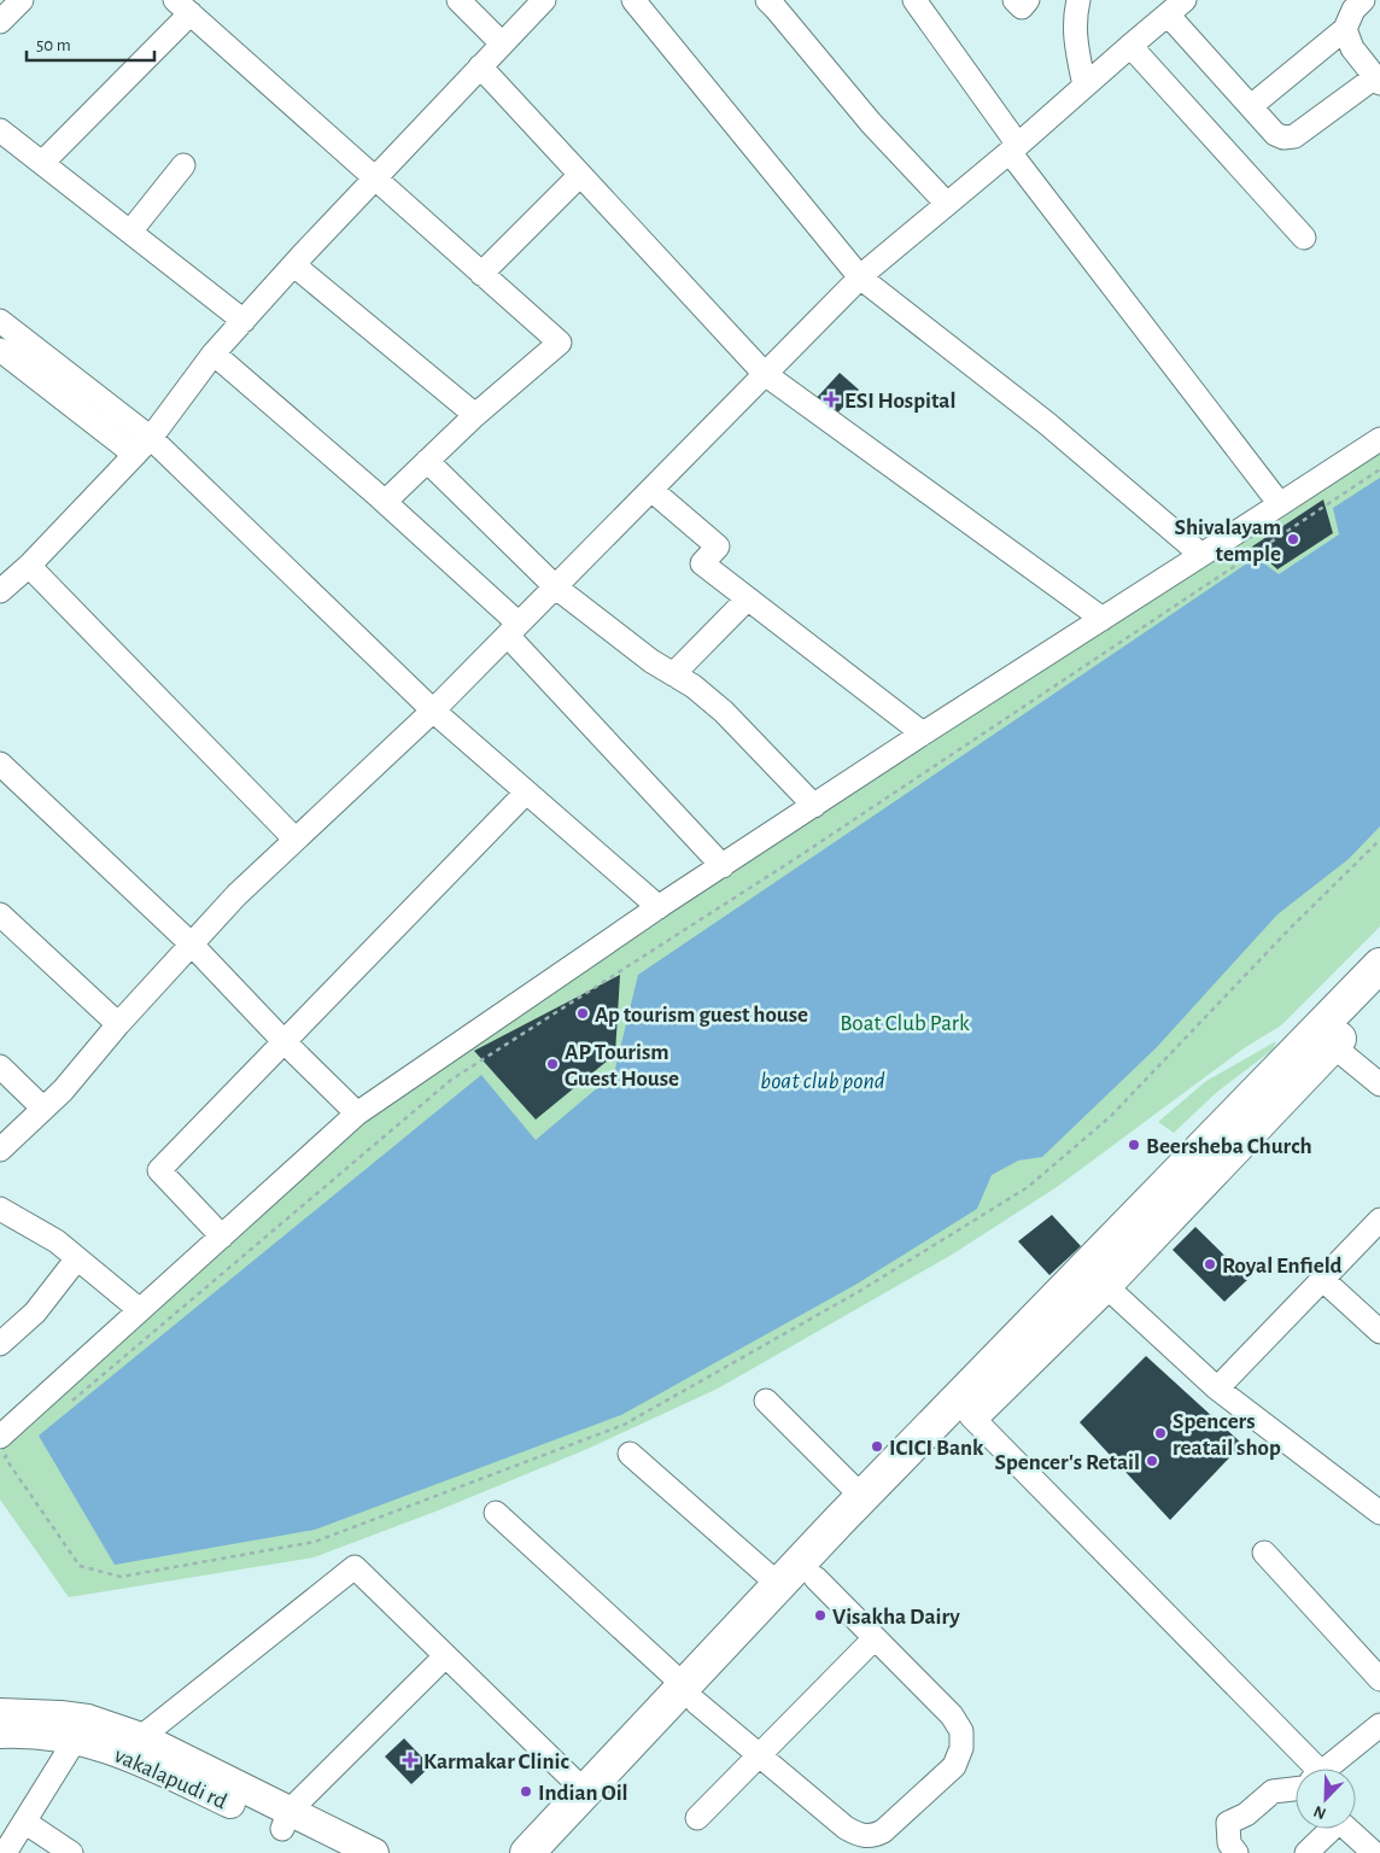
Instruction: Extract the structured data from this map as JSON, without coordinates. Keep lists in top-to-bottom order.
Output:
{
  "streets": {
    "main road": ["vakalapudi rd"]
  },
  "water": ["boat club pond"],
  "parks": ["Boat Club Park"],
  "places": {
    "health": ["ESI Hospital", "Karmakar Clinic"],
    "other": [
      "Shivalayam temple",
      "Ap tourism guest house",
      "AP Tourism Guest House",
      "Beersheba Church",
      "Royal Enfield",
      "Spencers reatail shop",
      "ICICI Bank",
      "Spencer's Retail",
      "Visakha Dairy",
      "Indian Oil"
    ]
  },
  "scale_bar": "50 m",
  "north": "bottom left"
}
